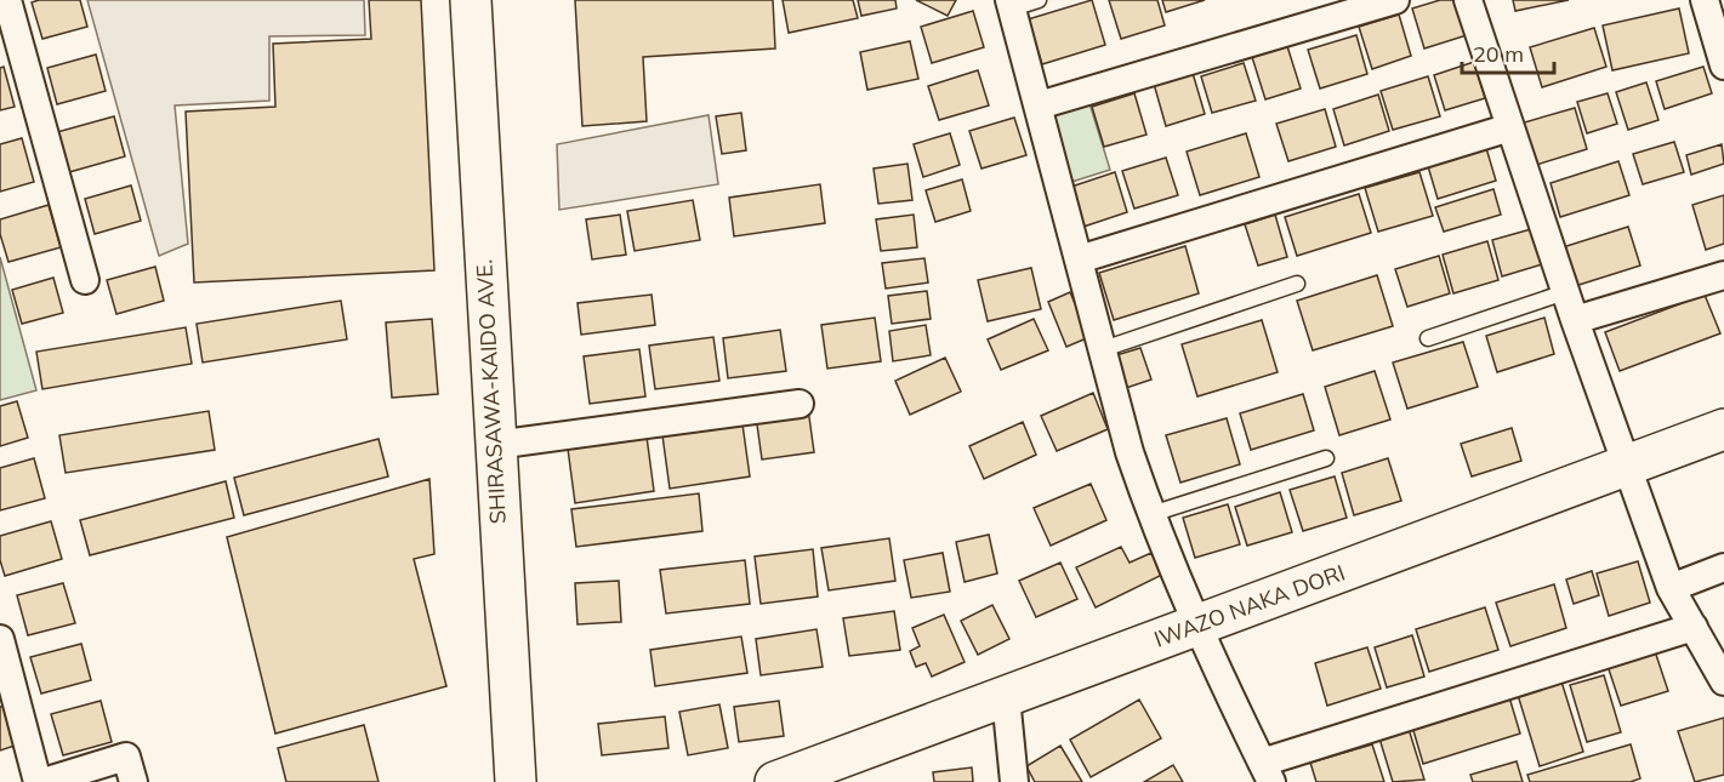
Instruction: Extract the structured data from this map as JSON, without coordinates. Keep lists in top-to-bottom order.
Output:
{
  "streets": {
    "street": ["SHIRASAWA-KAIDO AVE.", "IWAZO NAKA DORI"]
  },
  "scale_bar": "20 m"
}
